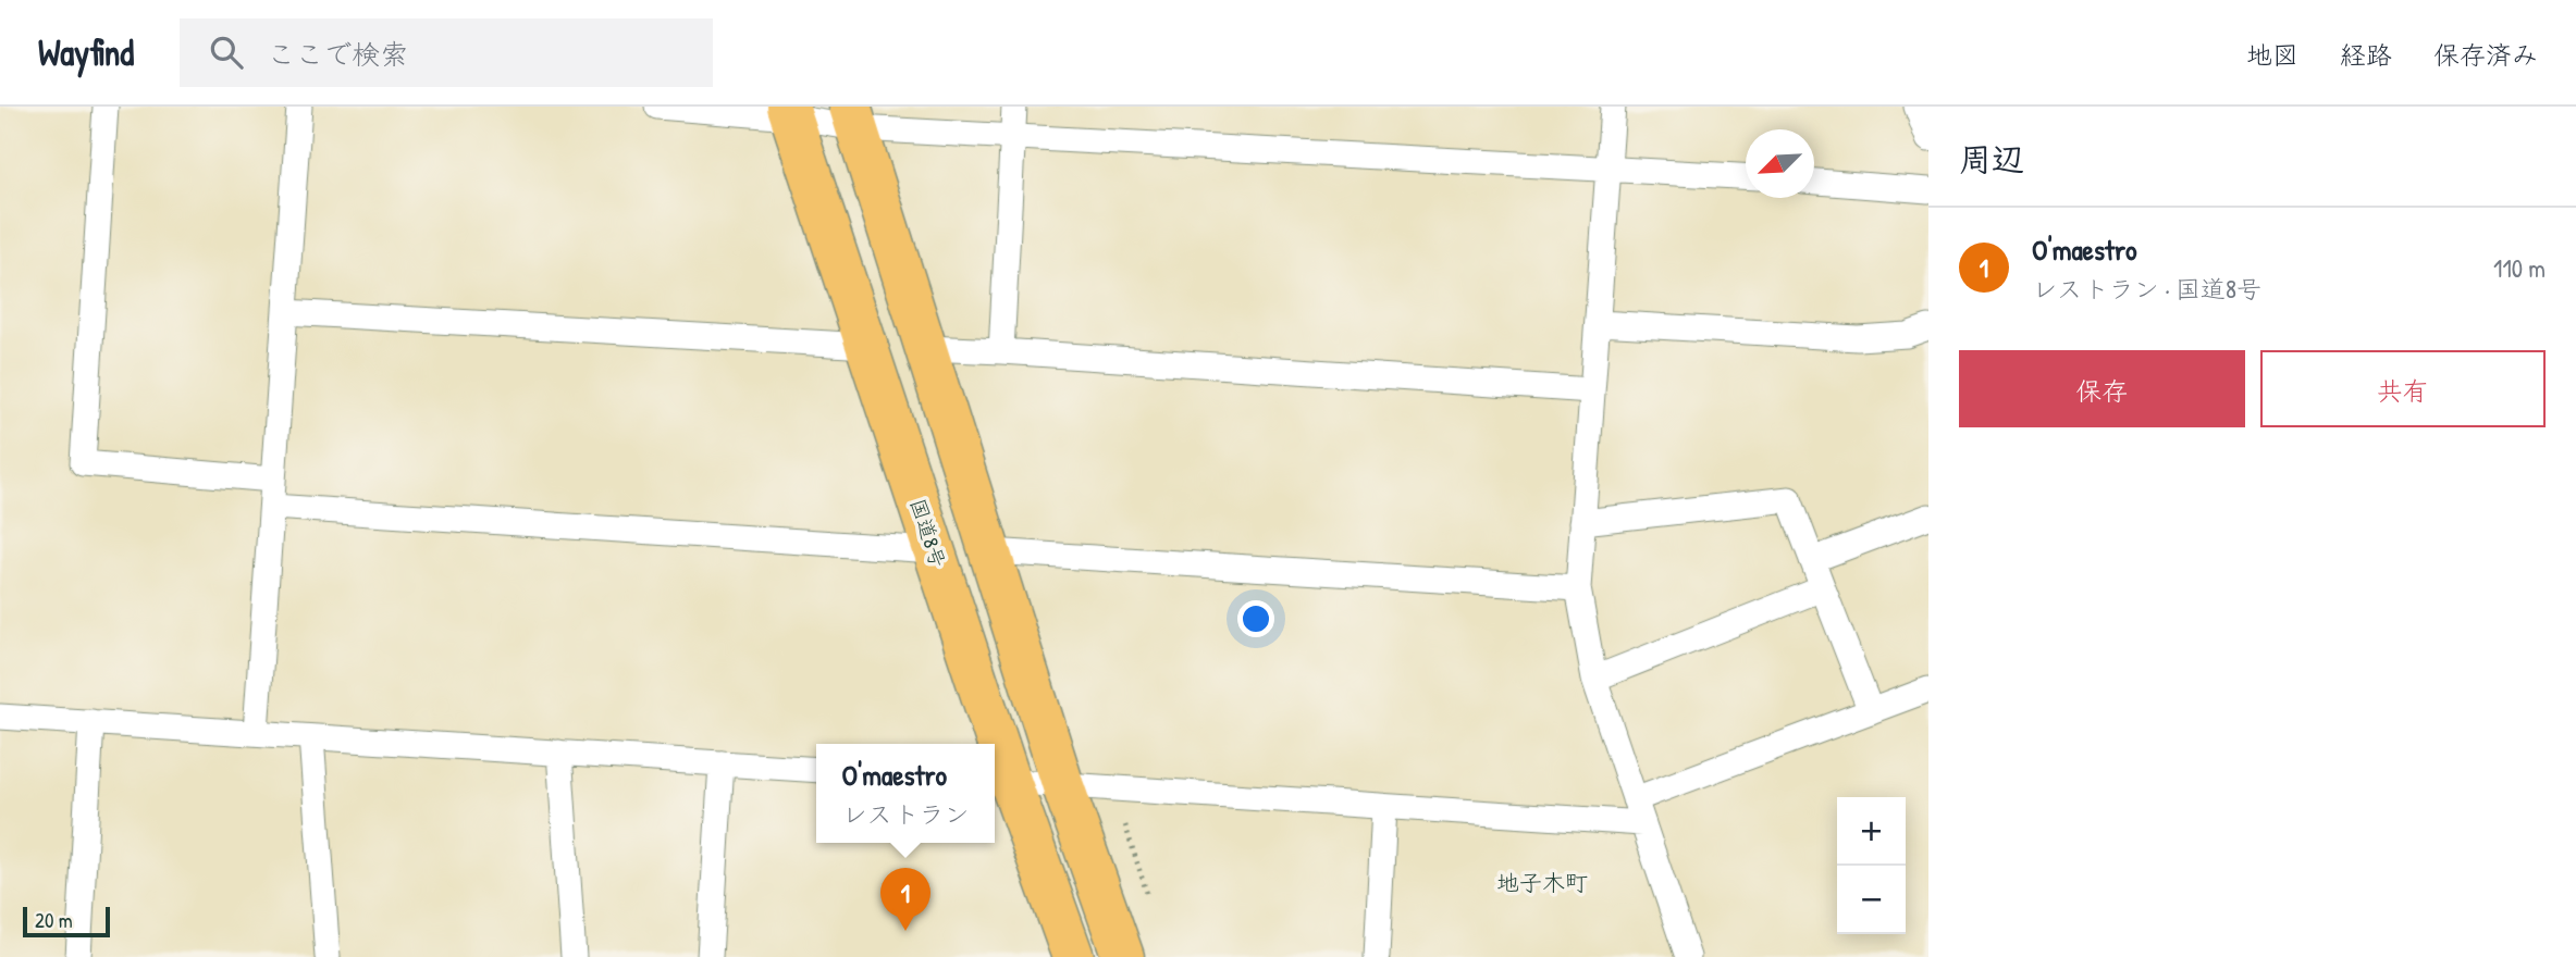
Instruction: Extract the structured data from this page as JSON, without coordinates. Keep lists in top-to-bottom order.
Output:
{
  "streets": {
    "highway": ["国道8号"]
  },
  "districts": ["地子木町"],
  "scale_bar": "20 m",
  "north": "bottom left",
  "page": {
    "header": "Wayfind",
    "search": "ここで検索",
    "nav": ["地図", "経路", "保存済み"],
    "heading": "周辺",
    "list": [
      {
        "mark": "1",
        "name": "O'maestro",
        "note": "レストラン · 国道8号",
        "value": "110 m"
      }
    ],
    "buttons": ["保存", "共有"],
    "popup": ["O'maestro", "レストラン"],
    "map_buttons": ["+", "−"],
    "pins": "1",
    "scale": "20 m"
  }
}
